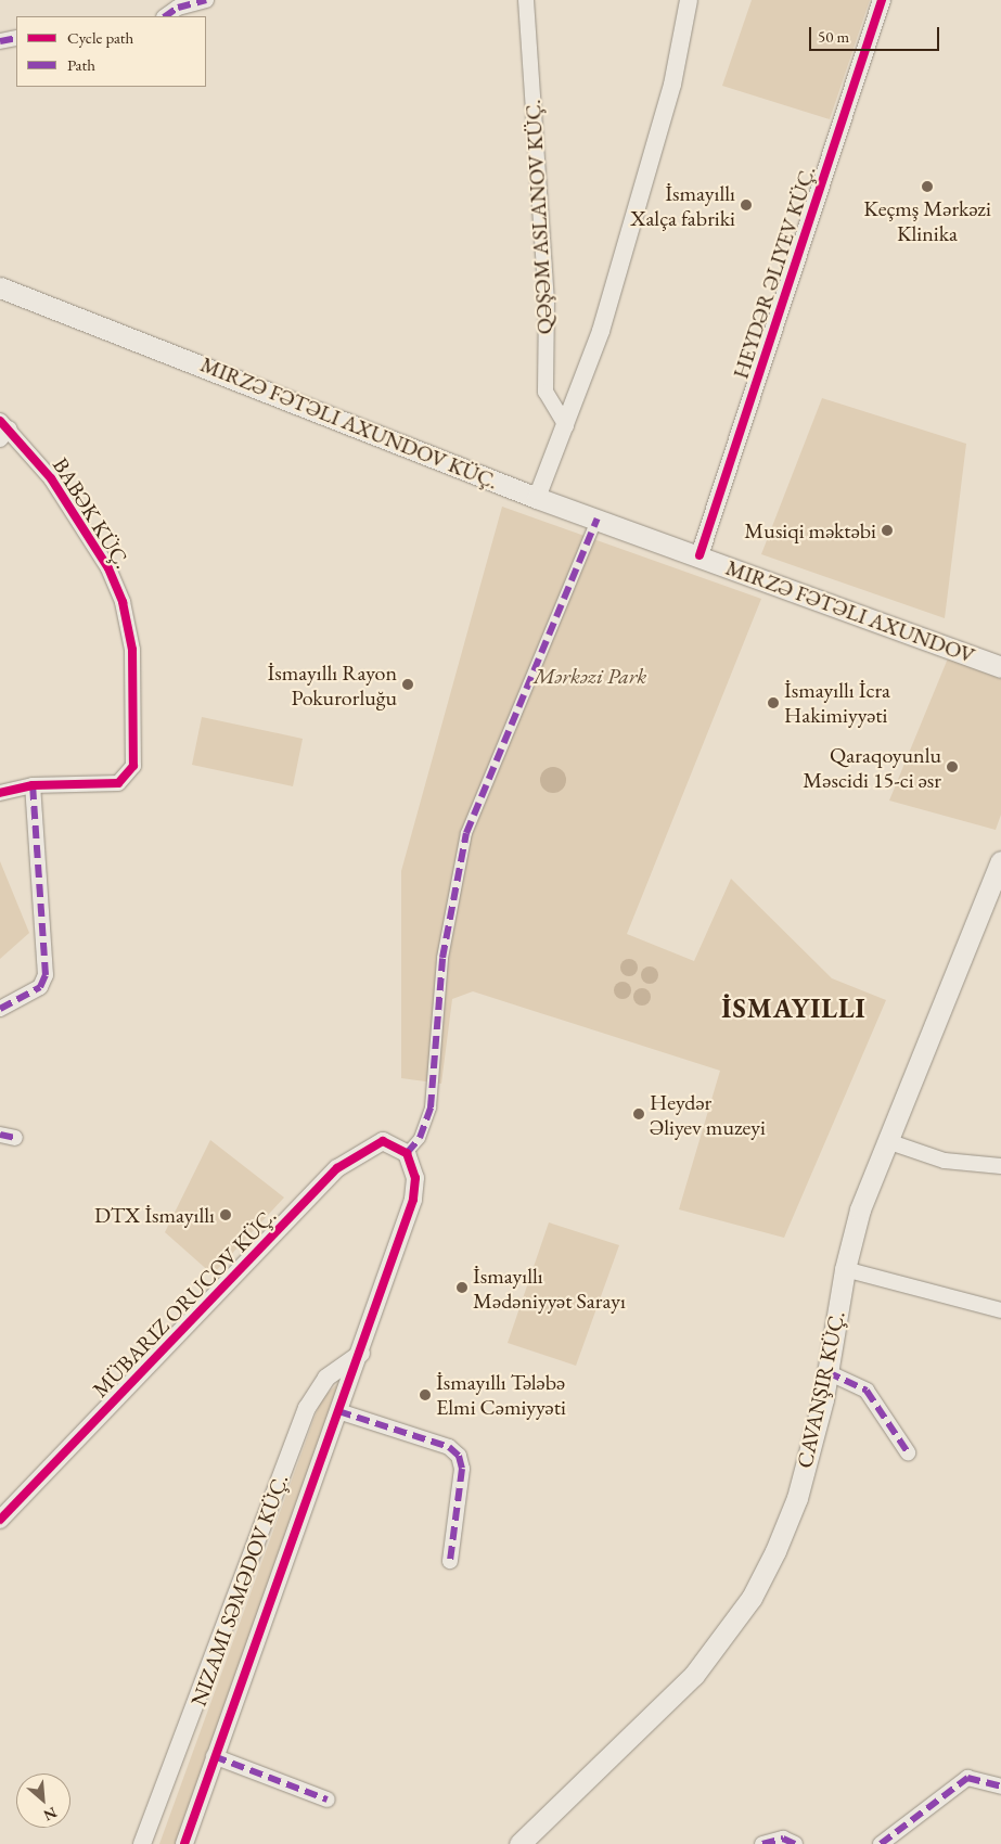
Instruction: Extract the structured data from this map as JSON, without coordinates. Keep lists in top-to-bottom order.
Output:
{
  "streets": {
    "main road": ["MIRZƏ FƏTƏLI AXUNDOV KÜÇ.", "MIRZƏ FƏTƏLI AXUNDOV"],
    "street": [
      "QƏŞƏM ASLANOV KÜÇ.",
      "HEYDƏR ƏLIYEV KÜÇ.",
      "BABƏK KÜÇ.",
      "MÜBARIZ ORUCOV KÜÇ.",
      "NIZAMI SƏMƏDOV KÜÇ."
    ]
  },
  "crossings": [
    ["HEYDƏR ƏLIYEV KÜÇ.", "MIRZƏ FƏTƏLI AXUNDOV KÜÇ."],
    ["HEYDƏR ƏLIYEV KÜÇ.", "MIRZƏ FƏTƏLI AXUNDOV"],
    ["MIRZƏ FƏTƏLI AXUNDOV KÜÇ.", "MIRZƏ FƏTƏLI AXUNDOV"]
  ],
  "districts": ["İSMAYILLI"],
  "parks": ["Mərkəzi Park"],
  "places": [
    "Keçmş Mərkəzi Klinika",
    "İsmayıllı Xalça fabriki",
    "Musiqi məktəbi",
    "İsmayıllı Rayon Pokurorluğu",
    "İsmayıllı İcra Hakimiyyəti",
    "Qaraqoyunlu Məscidi 15-ci əsr",
    "Heydər Əliyev muzeyi",
    "DTX İsmayıllı",
    "İsmayıllı Mədəniyyət Sarayı",
    "İsmayıllı Tələbə Elmi Cəmiyyəti"
  ],
  "legend": ["Cycle path", "Path"],
  "scale_bar": "50 m",
  "north": "bottom right"
}
